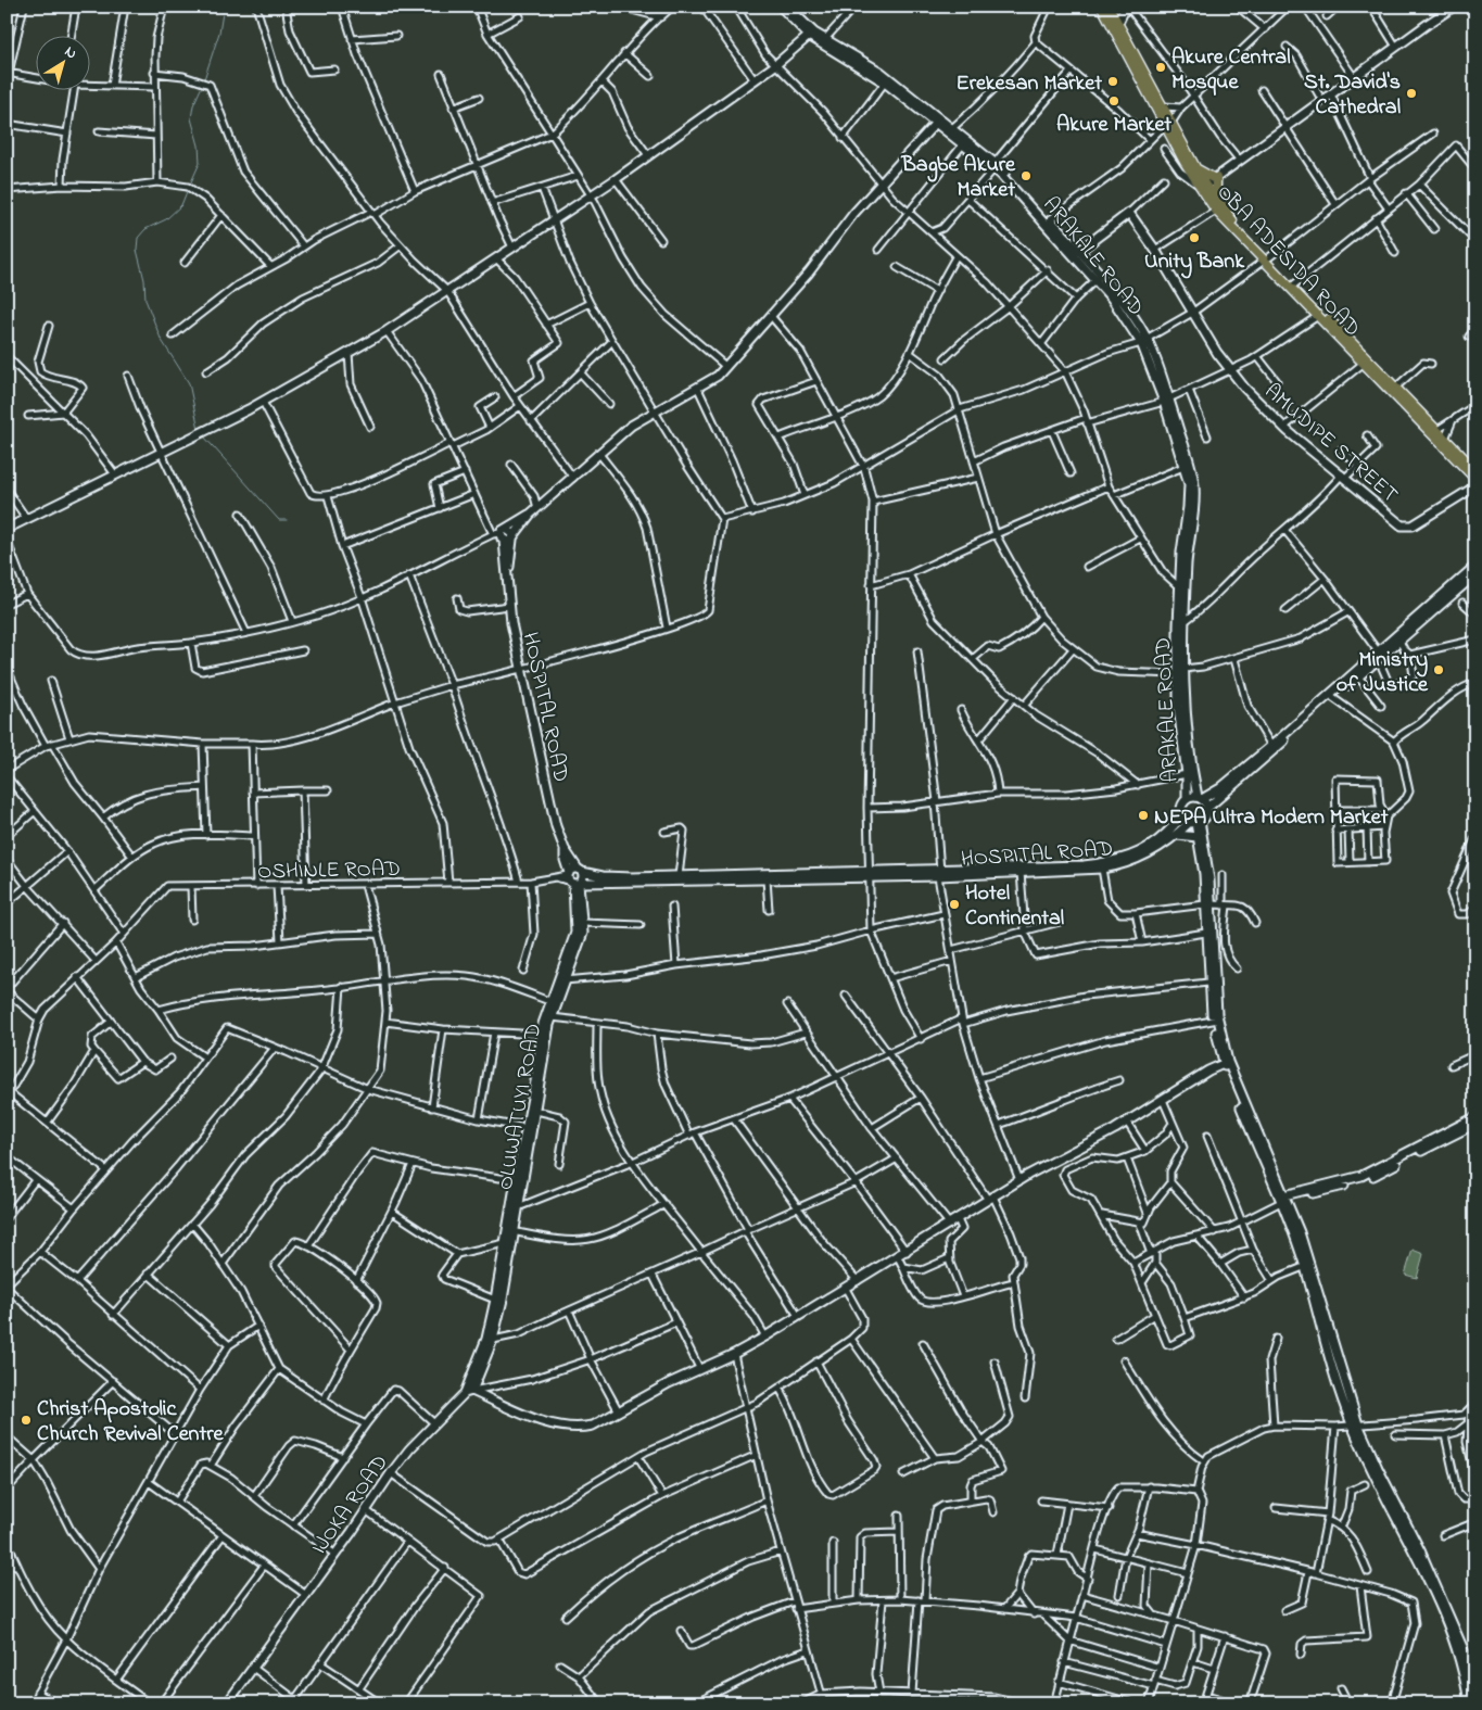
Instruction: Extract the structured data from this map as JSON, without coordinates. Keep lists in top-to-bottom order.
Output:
{
  "streets": {
    "main road": ["OBA ADESIDA ROAD"],
    "street": [
      "ARAKALE ROAD",
      "AMUDIPE STREET",
      "HOSPITAL ROAD",
      "OSHINLE ROAD",
      "OLUWATUYI ROAD",
      "IJOKA ROAD"
    ]
  },
  "crossings": [
    ["ARAKALE ROAD", "HOSPITAL ROAD"]
  ],
  "places": [
    "Akure Central Mosque",
    "Erekesan Market",
    "St. David's Cathedral",
    "Akure Market",
    "Bagbe Akure Market",
    "Unity Bank",
    "Ministry of Justice",
    "NEPA Ultra Modern Market",
    "Hotel Continental",
    "Christ Apostolic Church Revival Centre"
  ],
  "north": "top right"
}
